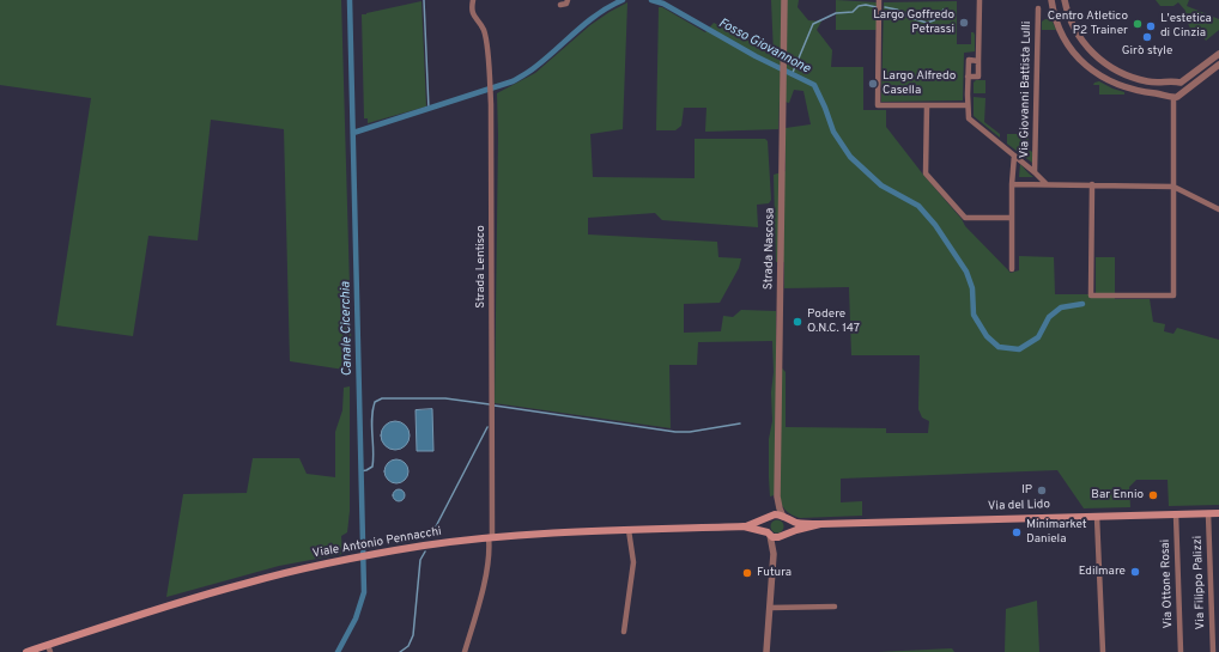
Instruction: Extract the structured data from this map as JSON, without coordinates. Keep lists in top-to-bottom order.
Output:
{
  "streets": {
    "main road": ["Via del Lido", "Viale Antonio Pennacchi"],
    "street": [
      "Via Giovanni Battista Lulli",
      "Strada Nascosa",
      "Strada Lentisco",
      "Via Filippo Palizzi",
      "Via Ottone Rosai"
    ]
  },
  "crossings": [
    ["Strada Nascosa", "Via del Lido"],
    ["Strada Nascosa", "Viale Antonio Pennacchi"],
    ["Strada Lentisco", "Viale Antonio Pennacchi"],
    ["Via del Lido", "Viale Antonio Pennacchi"],
    ["Via del Lido", "Via Filippo Palizzi"],
    ["Via del Lido", "Via Ottone Rosai"]
  ],
  "water": ["Fosso Giovannone", "Canale Cicerchia"],
  "places": [
    "Largo Goffredo Petrassi",
    "Centro Atletico P2 Trainer",
    "L'estetica di Cinzia",
    "Girò style",
    "Largo Alfredo Casella",
    "Podere O.N.C. 147",
    "IP",
    "Bar Ennio",
    "Minimarket Daniela",
    "Edilmare",
    "Futura"
  ]
}
